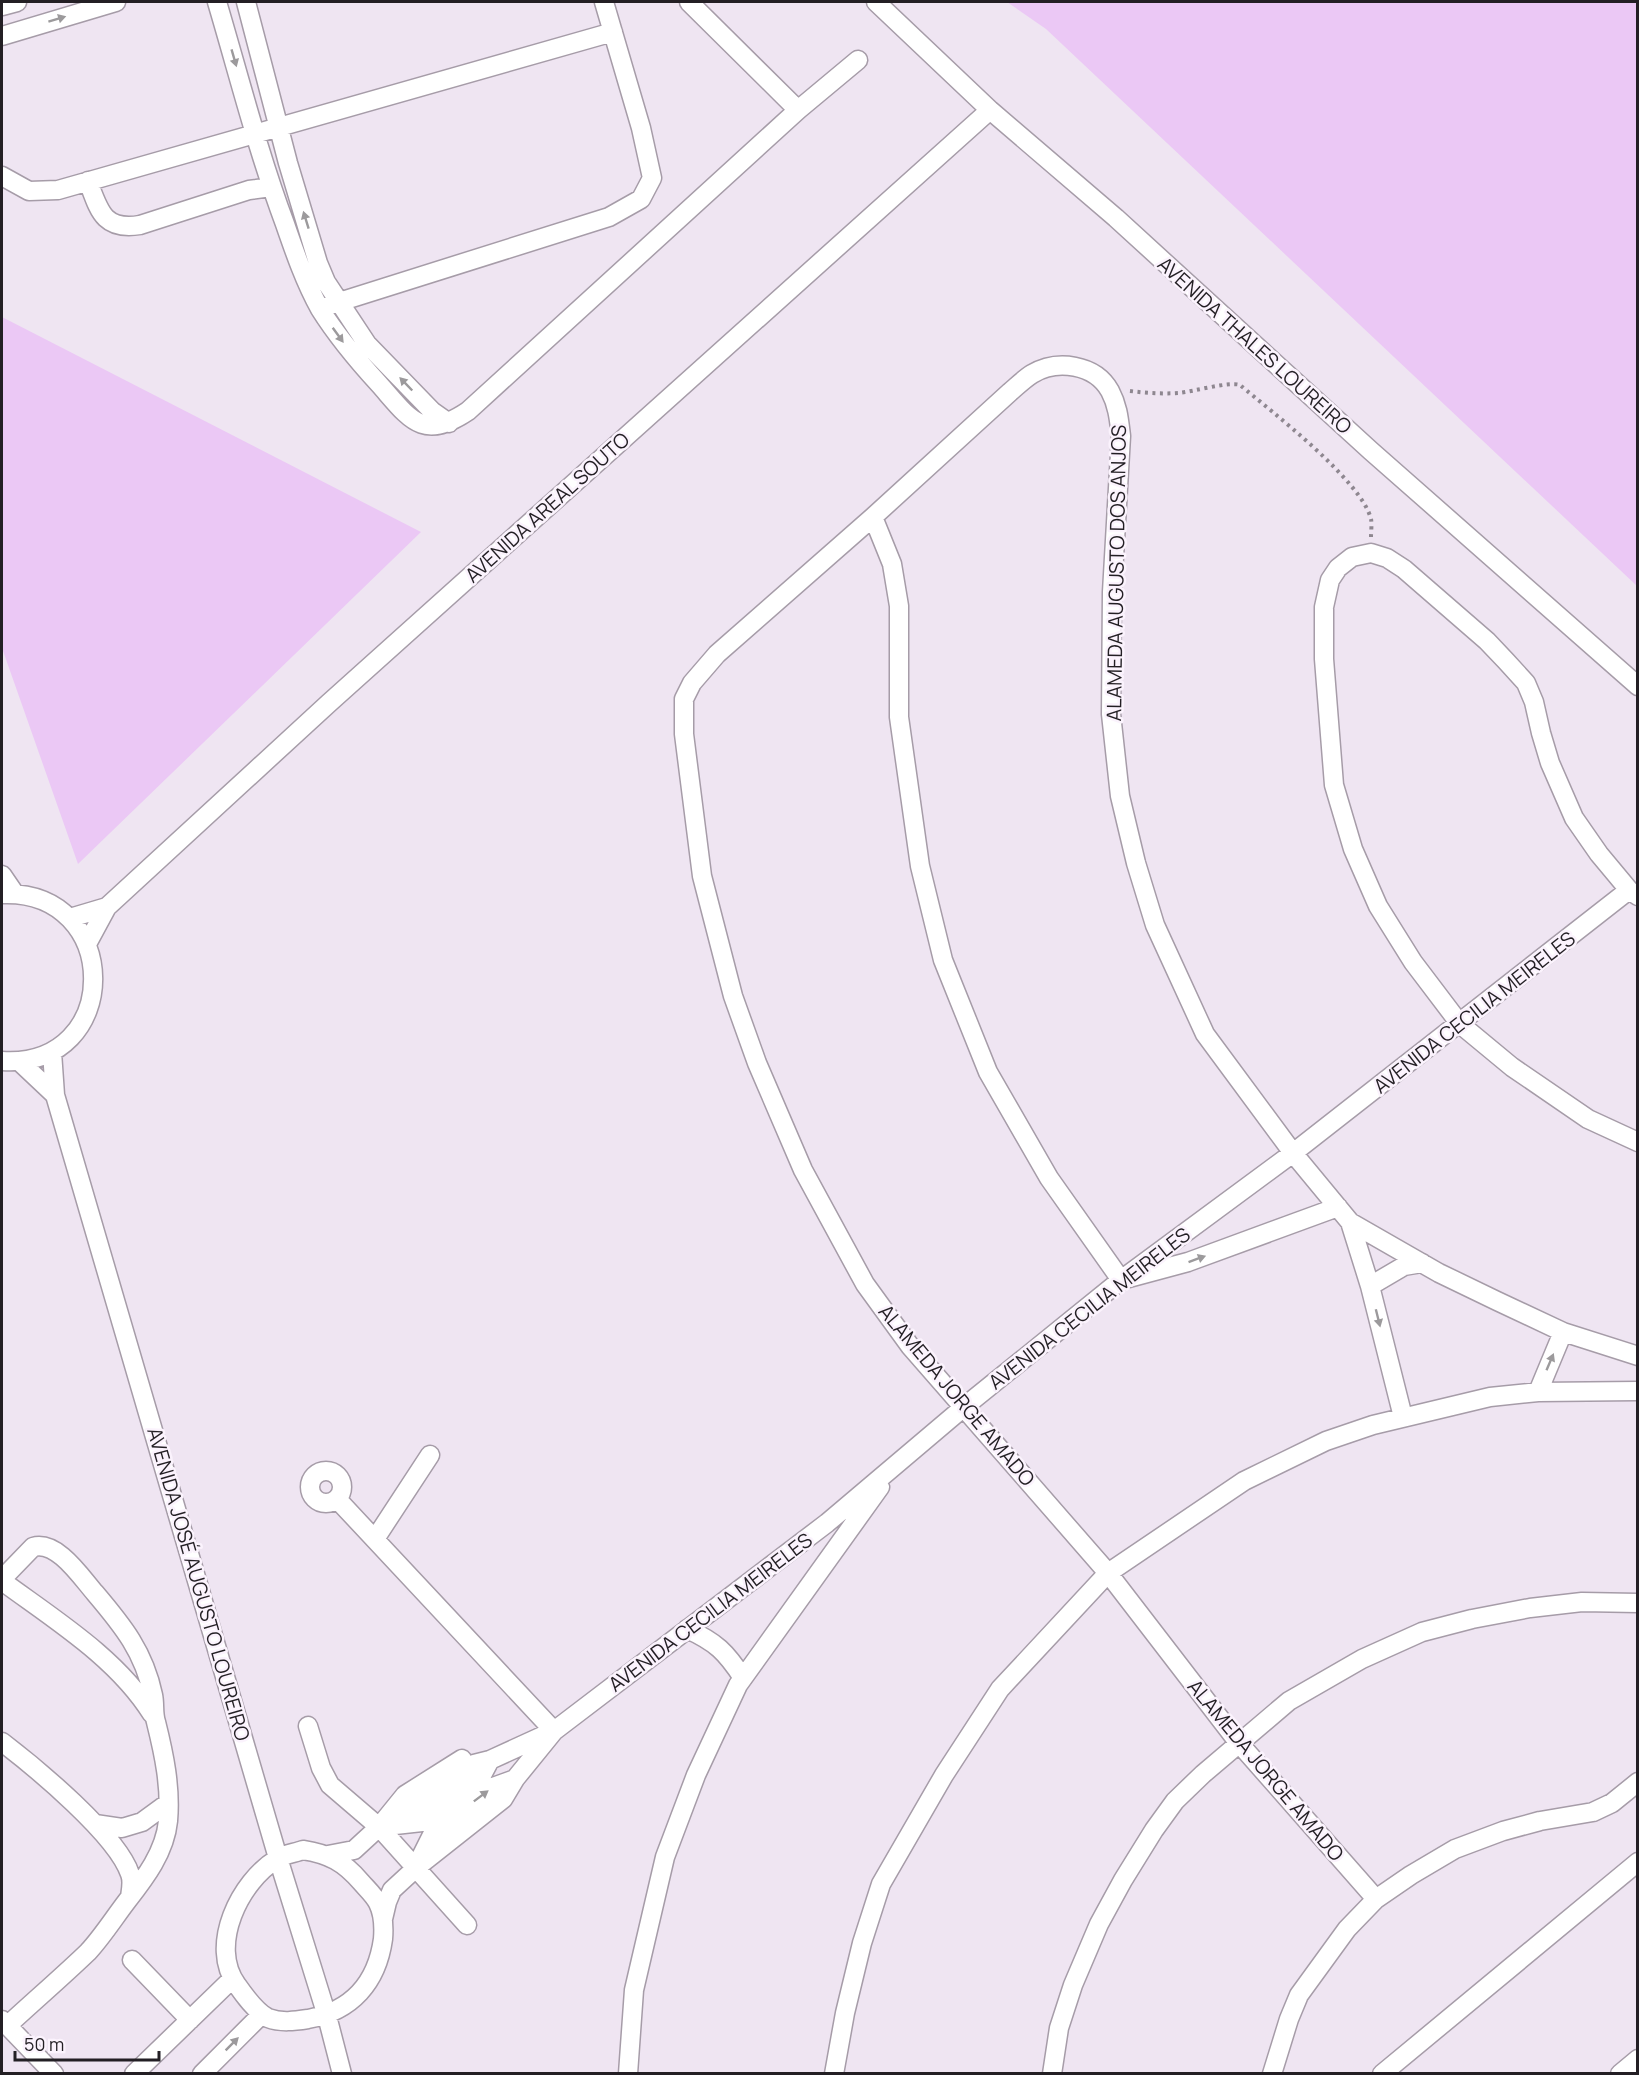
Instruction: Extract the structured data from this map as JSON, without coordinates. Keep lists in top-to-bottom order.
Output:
{
  "streets": {
    "street": [
      "AVENIDA THALES LOUREIRO",
      "AVENIDA AREAL SOUTO",
      "ALAMEDA AUGUSTO DOS ANJOS",
      "AVENIDA CECILIA MEIRELES",
      "ALAMEDA JORGE AMADO",
      "AVENIDA JOSÉ AUGUSTO LOUREIRO"
    ]
  },
  "crossings": [
    ["AVENIDA THALES LOUREIRO", "AVENIDA AREAL SOUTO"],
    ["ALAMEDA AUGUSTO DOS ANJOS", "AVENIDA CECILIA MEIRELES"],
    ["ALAMEDA AUGUSTO DOS ANJOS", "ALAMEDA JORGE AMADO"],
    ["AVENIDA CECILIA MEIRELES", "ALAMEDA JORGE AMADO"]
  ],
  "scale_bar": "50 m"
}
